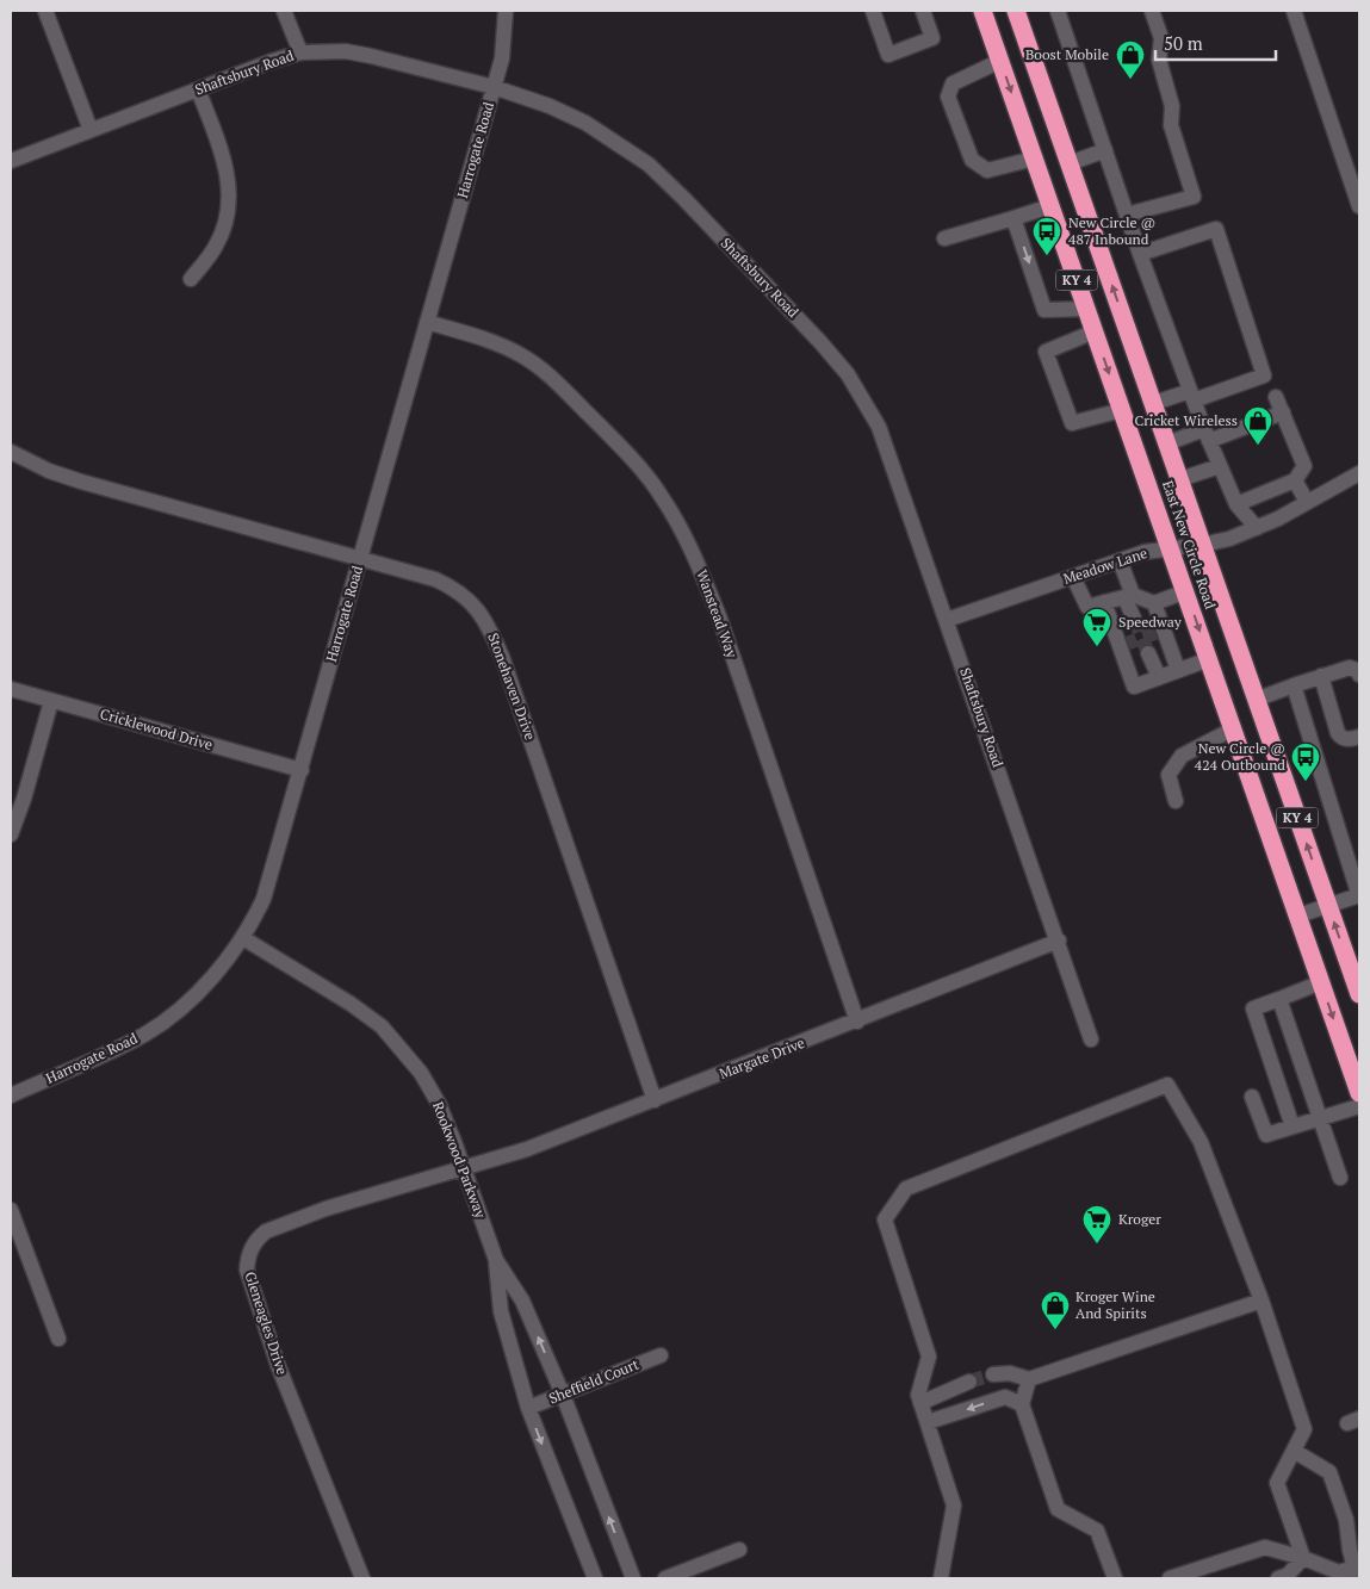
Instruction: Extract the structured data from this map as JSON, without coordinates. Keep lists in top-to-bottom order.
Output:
{
  "streets": {
    "highway": ["KY 4", "East New Circle Road"],
    "street": [
      "Shaftsbury Road",
      "Harrogate Road",
      "Meadow Lane",
      "Wanstead Way",
      "Stonehaven Drive",
      "Cricklewood Drive",
      "Margate Drive",
      "Rookwood Parkway",
      "Gleneagles Drive",
      "Sheffield Court"
    ]
  },
  "crossings": [
    ["Shaftsbury Road", "Harrogate Road"],
    ["Shaftsbury Road", "Meadow Lane"],
    ["Shaftsbury Road", "Margate Drive"],
    ["Harrogate Road", "Wanstead Way"],
    ["Harrogate Road", "Stonehaven Drive"],
    ["Harrogate Road", "Cricklewood Drive"],
    ["Harrogate Road", "Rookwood Parkway"],
    ["East New Circle Road", "Meadow Lane"],
    ["Wanstead Way", "Margate Drive"],
    ["Stonehaven Drive", "Margate Drive"],
    ["Margate Drive", "Rookwood Parkway"],
    ["Margate Drive", "Gleneagles Drive"],
    ["Rookwood Parkway", "Gleneagles Drive"],
    ["Rookwood Parkway", "Sheffield Court"]
  ],
  "places": {
    "shop": ["Boost Mobile", "Cricket Wireless", "Kroger Wine And Spirits"],
    "bus stop": ["New Circle @ 487 Inbound", "New Circle @ 424 Outbound"],
    "supermarket": ["Speedway", "Kroger"]
  },
  "scale_bar": "50 m"
}
